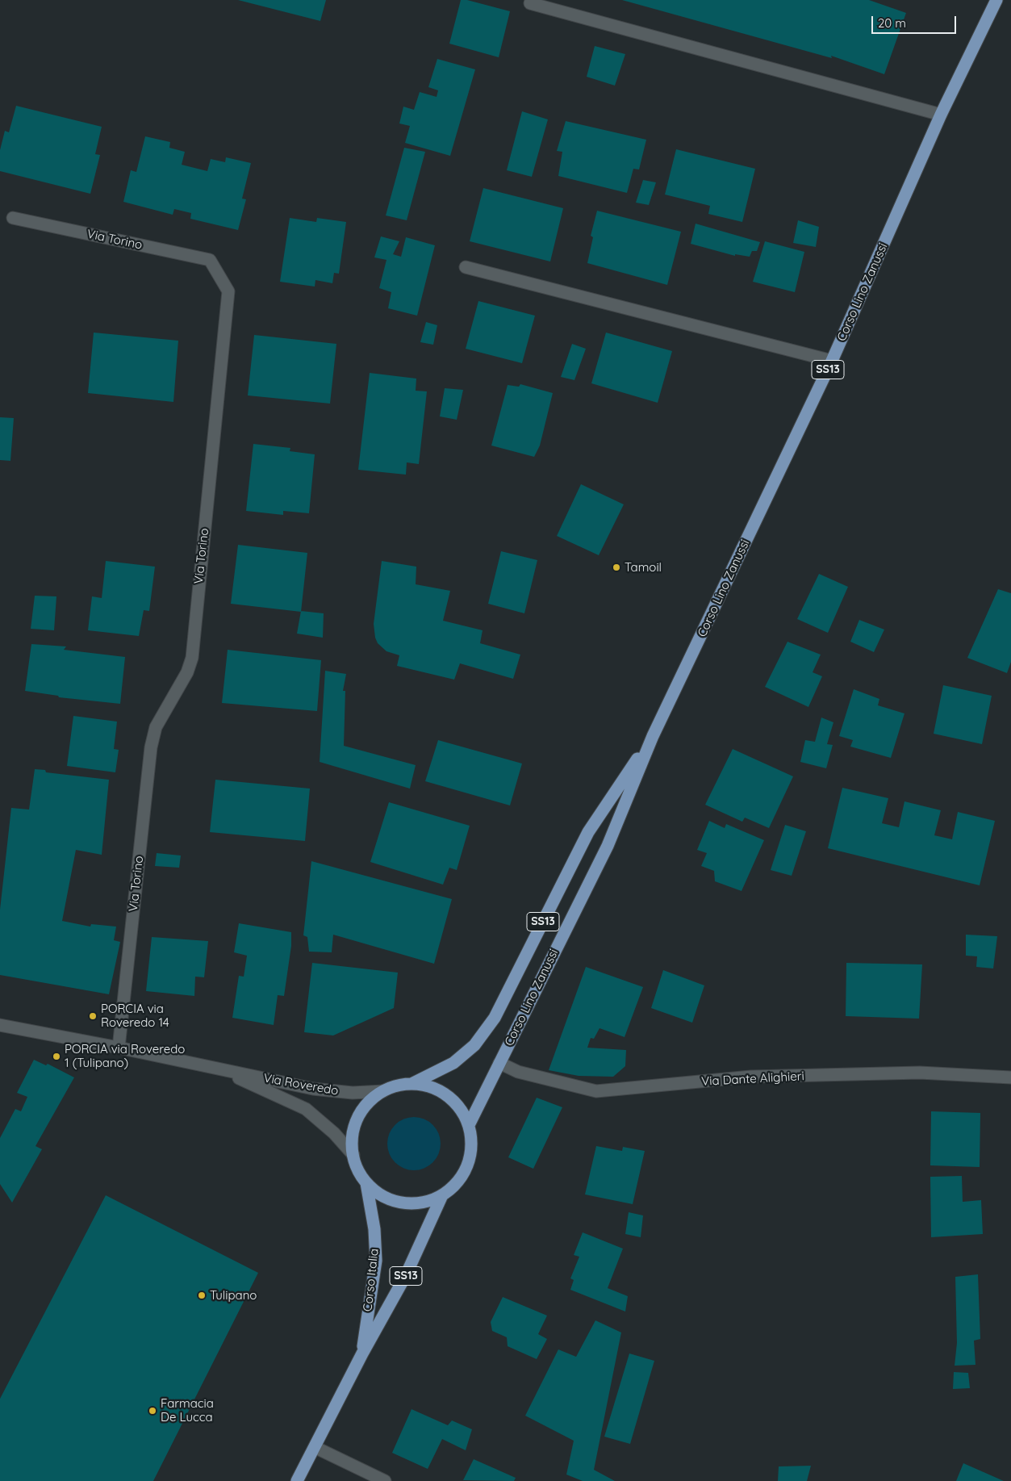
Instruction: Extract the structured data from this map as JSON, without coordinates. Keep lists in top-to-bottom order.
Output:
{
  "streets": {
    "main road": ["Corso Lino Zanussi", "SS13", "Corso Italia"],
    "street": ["Via Torino", "Via Dante Alighieri", "Via Roveredo"]
  },
  "crossings": [
    ["Via Torino", "Via Roveredo"],
    ["Corso Lino Zanussi", "Via Dante Alighieri"],
    ["Corso Lino Zanussi", "Via Roveredo"],
    ["Corso Lino Zanussi", "Corso Italia"],
    ["Via Roveredo", "Corso Italia"]
  ],
  "places": [
    "Tamoil",
    "PORCIA via Roveredo 14",
    "PORCIA via Roveredo 1 (Tulipano)",
    "Tulipano",
    "Farmacia De Lucca"
  ],
  "scale_bar": "20 m"
}
